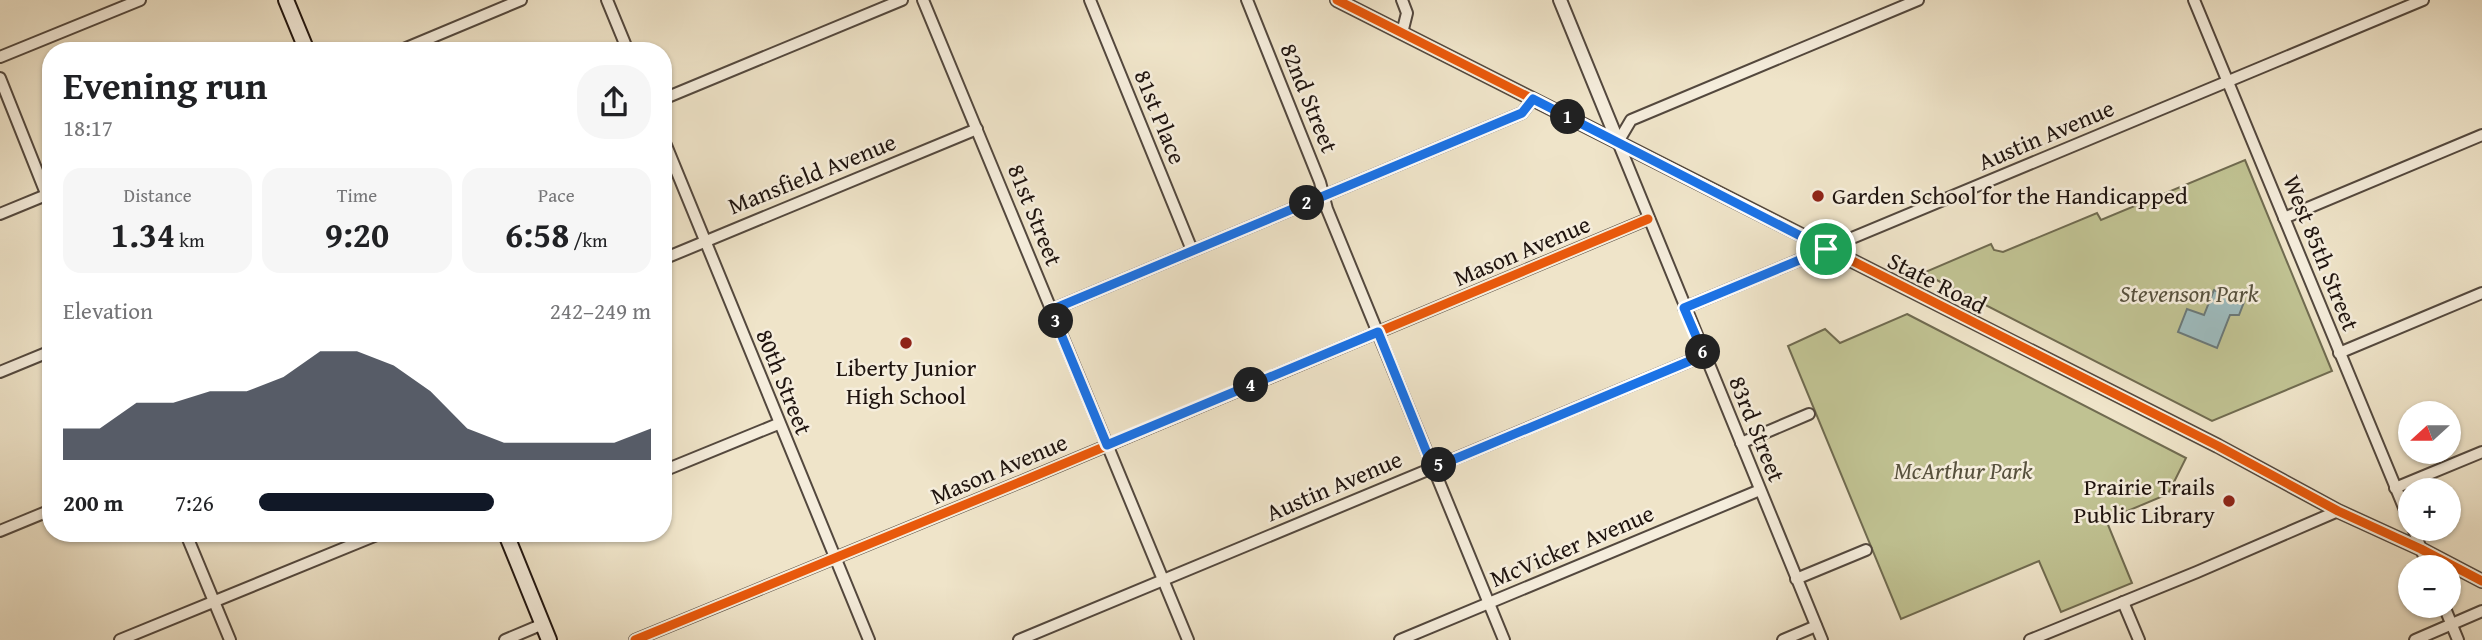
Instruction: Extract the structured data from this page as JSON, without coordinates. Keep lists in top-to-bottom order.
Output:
{
  "streets": {
    "street": [
      "82nd Street",
      "81st Place",
      "Austin Avenue",
      "Mansfield Avenue",
      "81st Street",
      "Mason Avenue",
      "West 85th Street",
      "State Road",
      "80th Street",
      "83rd Street",
      "McVicker Avenue"
    ]
  },
  "crossings": [
    ["82nd Street", "Austin Avenue"],
    ["82nd Street", "Mason Avenue"],
    ["82nd Street", "McVicker Avenue"],
    ["Austin Avenue", "81st Street"],
    ["Austin Avenue", "West 85th Street"],
    ["Austin Avenue", "State Road"],
    ["Austin Avenue", "83rd Street"],
    ["Mansfield Avenue", "81st Street"],
    ["Mansfield Avenue", "80th Street"],
    ["81st Street", "Mason Avenue"],
    ["Mason Avenue", "80th Street"],
    ["Mason Avenue", "83rd Street"],
    ["State Road", "83rd Street"],
    ["83rd Street", "McVicker Avenue"]
  ],
  "parks": ["Stevenson Park", "McArthur Park"],
  "places": ["Garden School for the Handicapped", "Liberty Junior High School", "Prairie Trails Public Library"],
  "north": "left",
  "page": {
    "heading": ["Evening run", "18:17"],
    "pins": [
      "1",
      "2",
      "3",
      "6",
      "4",
      "5"
    ],
    "stats": [
      ["Distance", "1.34 km"],
      ["Time", "9:20"],
      ["Pace", "6:58 /km"]
    ],
    "chart": ["Elevation", "242–249 m"],
    "map_buttons": ["+", "−"],
    "list": [
      {
        "name": "200 m",
        "note": "7:26"
      }
    ]
  }
}
